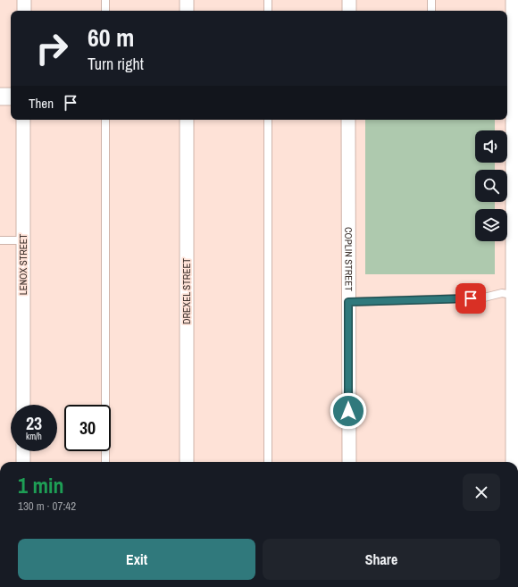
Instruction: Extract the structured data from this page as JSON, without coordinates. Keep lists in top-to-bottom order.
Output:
{
  "streets": {
    "street": ["COPLIN STREET", "LENOX STREET", "DREXEL STREET"]
  },
  "page": {
    "turn": ["60 m", "Turn right"],
    "then": "Then",
    "speed": "23 km/h",
    "limit": "30",
    "heading": ["1 min", "130 m · 07:42"],
    "buttons": ["Exit", "Share"]
  }
}
